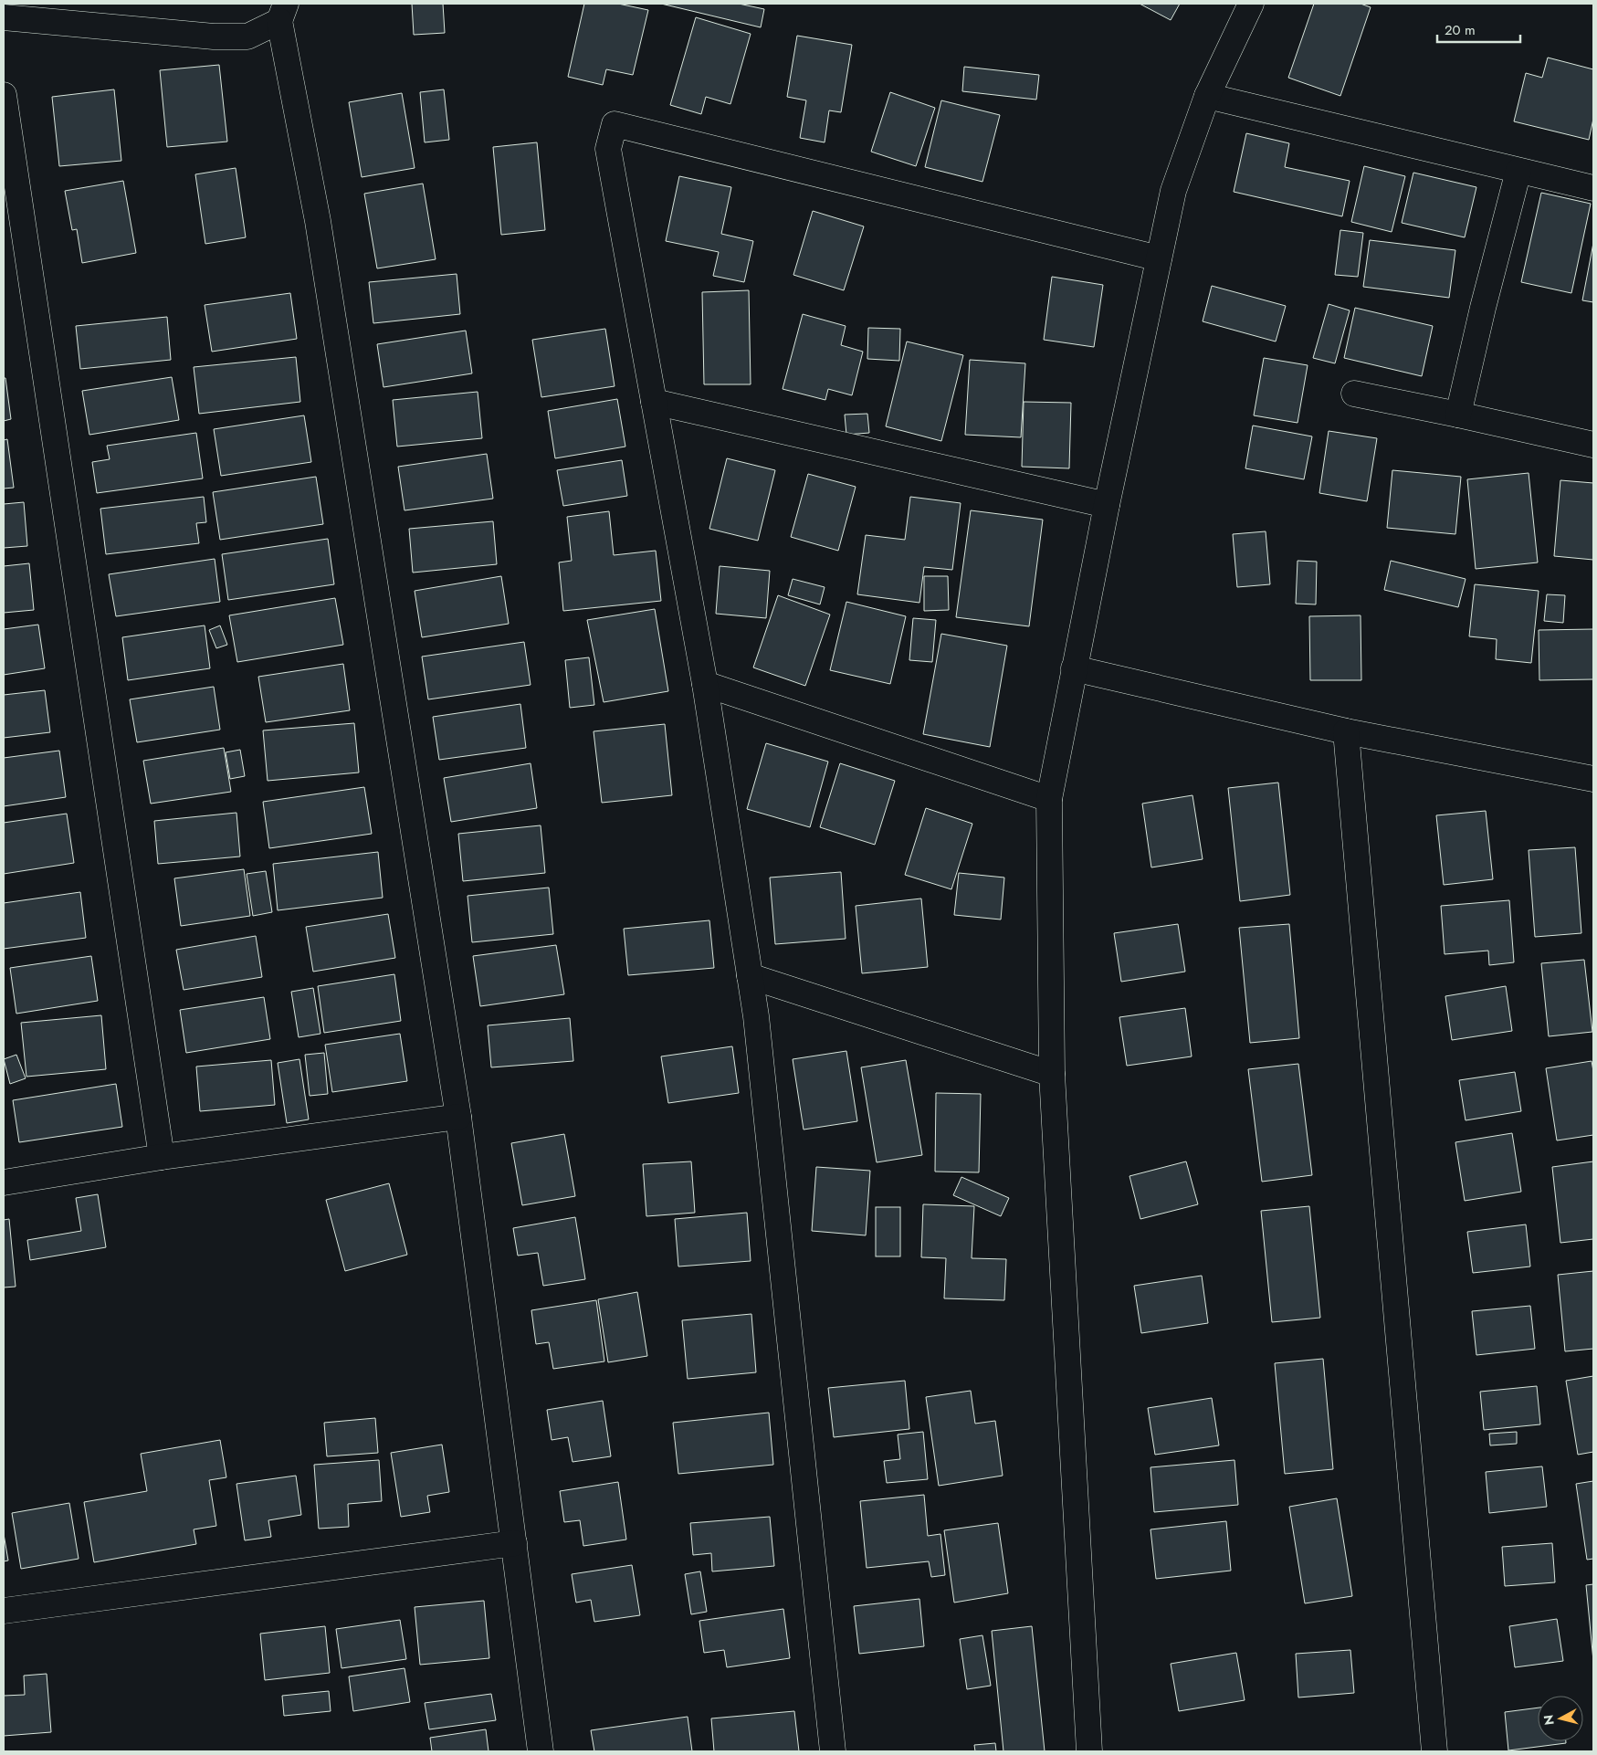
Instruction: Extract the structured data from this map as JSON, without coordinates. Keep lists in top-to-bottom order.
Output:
{
  "scale_bar": "20 m",
  "north": "left"
}
